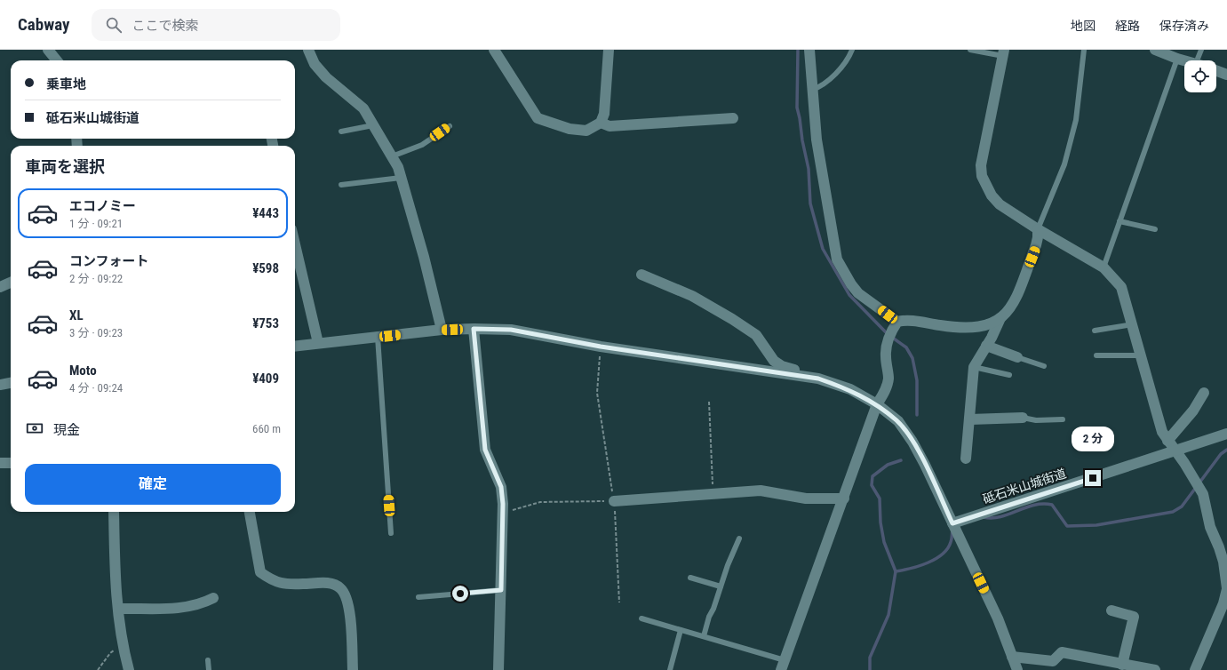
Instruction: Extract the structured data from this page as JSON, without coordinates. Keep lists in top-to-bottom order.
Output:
{
  "streets": {
    "street": ["砥石米山城街道"]
  },
  "page": {
    "header": "Cabway",
    "search": "ここで検索",
    "nav": ["地図", "経路", "保存済み"],
    "banner": ["乗車地", "砥石米山城街道"],
    "heading": "車両を選択",
    "list": [
      {
        "name": "エコノミー",
        "note": "1 分 · 09:21",
        "value": "¥443"
      },
      {
        "name": "コンフォート",
        "note": "2 分 · 09:22",
        "value": "¥598"
      },
      {
        "name": "XL",
        "note": "3 分 · 09:23",
        "value": "¥753"
      },
      {
        "name": "Moto",
        "note": "4 分 · 09:24",
        "value": "¥409"
      }
    ],
    "pay": ["現金", "660 m"],
    "bubble": "2 分",
    "buttons": "確定"
  }
}
